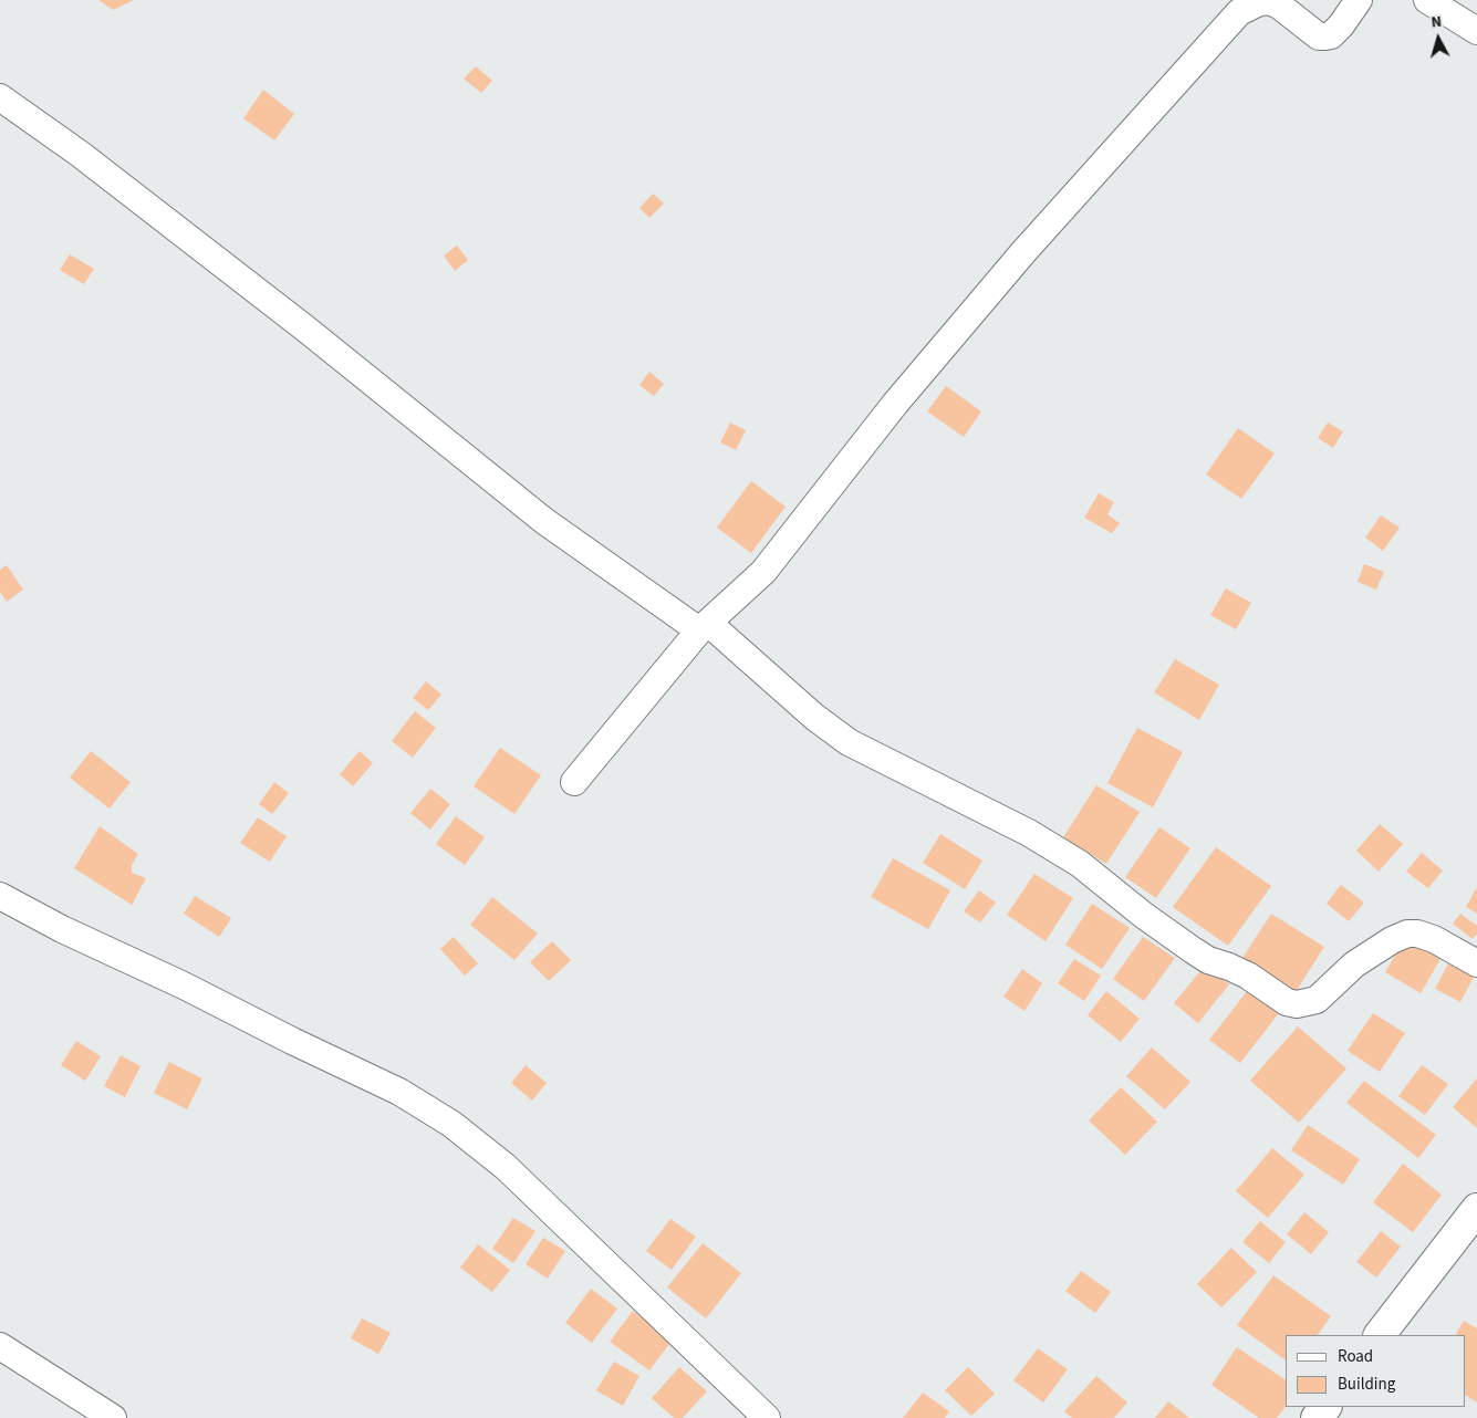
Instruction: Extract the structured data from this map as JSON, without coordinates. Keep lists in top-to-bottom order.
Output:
{
  "legend": ["Road", "Building"],
  "north": "top"
}
